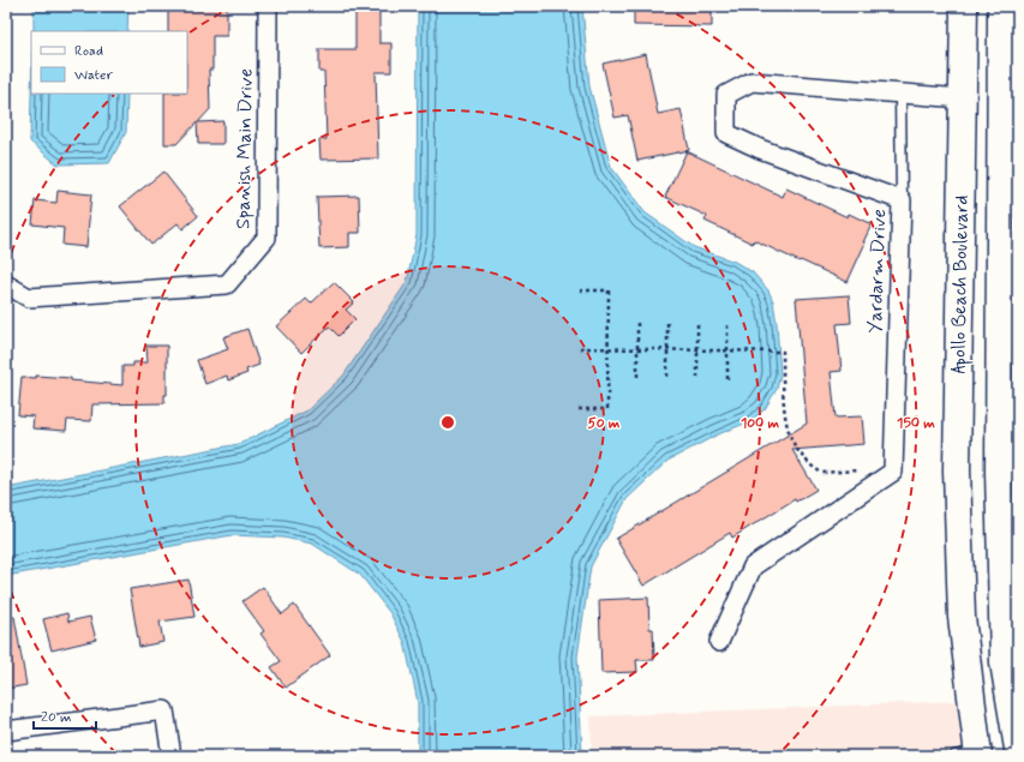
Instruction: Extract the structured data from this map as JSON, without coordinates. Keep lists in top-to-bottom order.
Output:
{
  "streets": {
    "main road": ["Apollo Beach Boulevard"],
    "street": ["Spanish Main Drive", "Yardarm Drive"]
  },
  "crossings": [
    ["Yardarm Drive", "Apollo Beach Boulevard"]
  ],
  "legend": ["Road", "Water"],
  "scale_bar": "20 m",
  "rings": ["50 m", "100 m", "150 m"]
}
